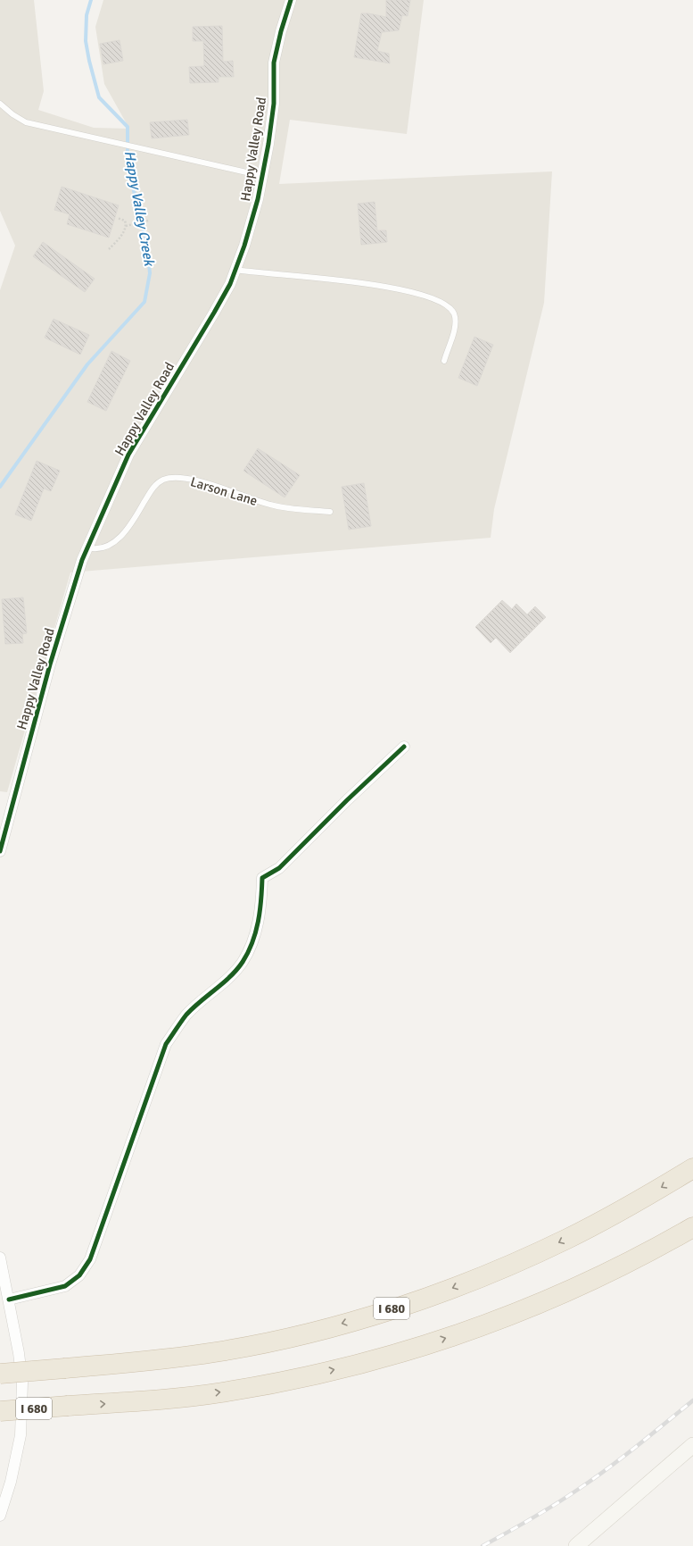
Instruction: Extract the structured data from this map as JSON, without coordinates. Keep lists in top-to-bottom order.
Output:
{
  "streets": {
    "highway": ["I 680"],
    "street": ["Happy Valley Road"],
    "lane": ["Larson Lane"]
  },
  "crossings": [
    ["Happy Valley Road", "Larson Lane"]
  ],
  "water": ["Happy Valley Creek"]
}
